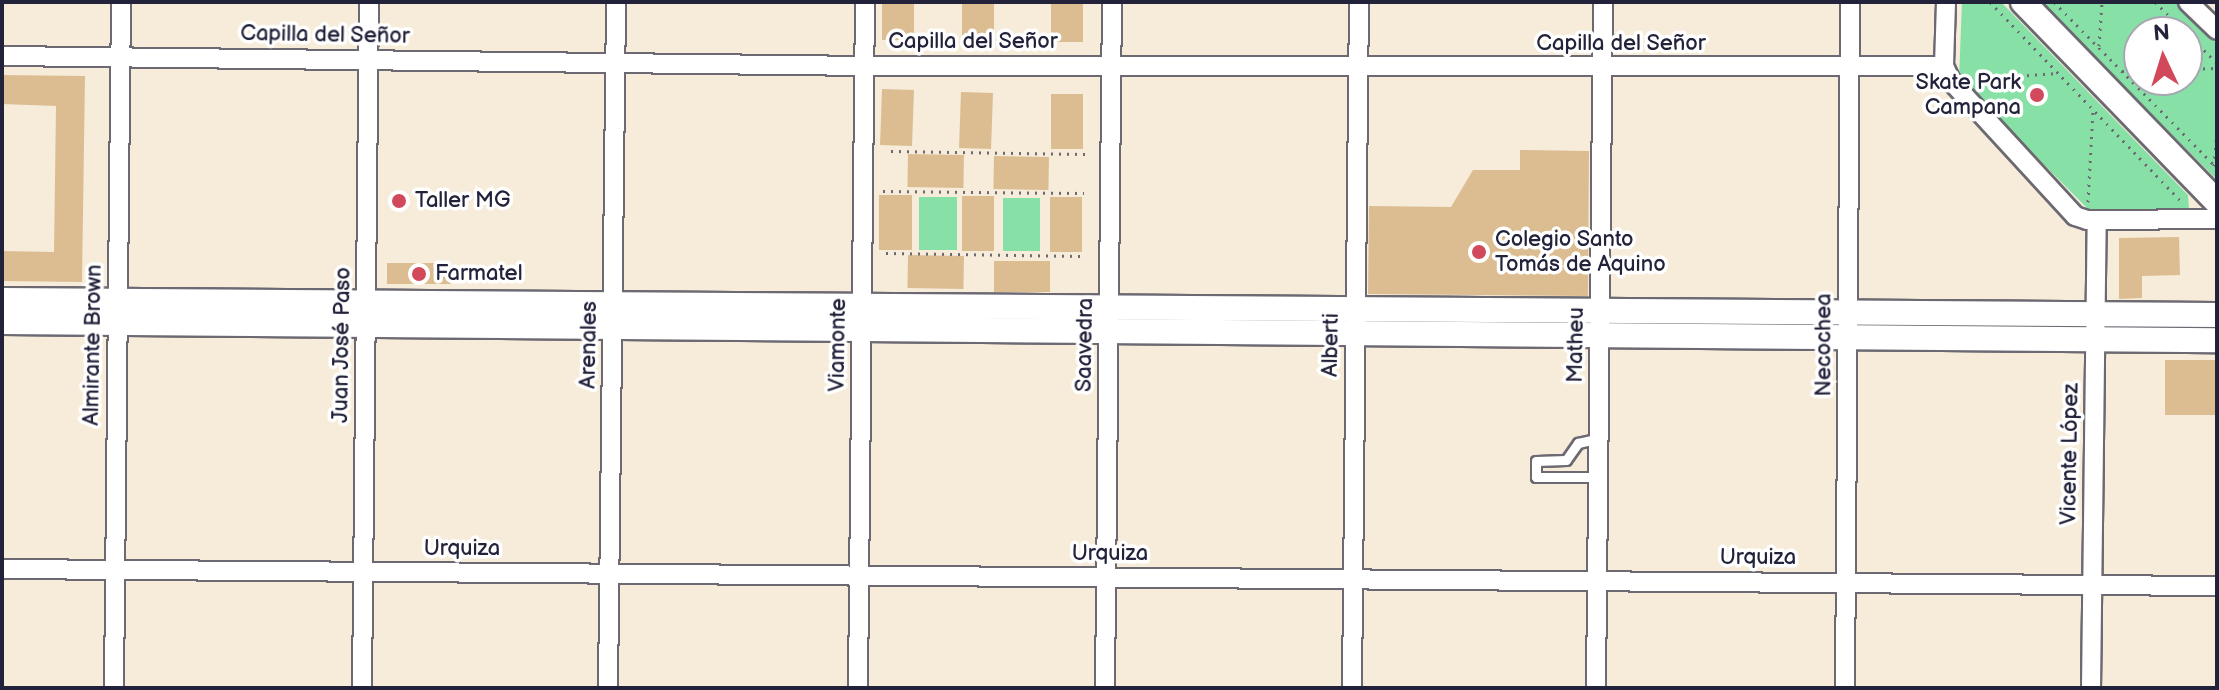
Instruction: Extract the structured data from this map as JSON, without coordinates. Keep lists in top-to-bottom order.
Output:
{
  "streets": {
    "street": [
      "Capilla del Señor",
      "Almirante Brown",
      "Juan José Paso",
      "Arenales",
      "Viamonte",
      "Saavedra",
      "Alberti",
      "Matheu",
      "Necochea",
      "Vicente López",
      "Urquiza"
    ]
  },
  "crossings": [
    ["Capilla del Señor", "Almirante Brown"],
    ["Capilla del Señor", "Juan José Paso"],
    ["Capilla del Señor", "Arenales"],
    ["Capilla del Señor", "Viamonte"],
    ["Capilla del Señor", "Saavedra"],
    ["Capilla del Señor", "Alberti"],
    ["Capilla del Señor", "Matheu"],
    ["Capilla del Señor", "Necochea"],
    ["Almirante Brown", "Urquiza"],
    ["Juan José Paso", "Urquiza"],
    ["Arenales", "Urquiza"],
    ["Viamonte", "Urquiza"],
    ["Saavedra", "Urquiza"],
    ["Alberti", "Urquiza"],
    ["Matheu", "Urquiza"],
    ["Necochea", "Urquiza"],
    ["Vicente López", "Urquiza"]
  ],
  "places": [
    "Skate Park Campana",
    "Taller MG",
    "Colegio Santo Tomás de Aquino",
    "Farmatel"
  ],
  "north": "top"
}
